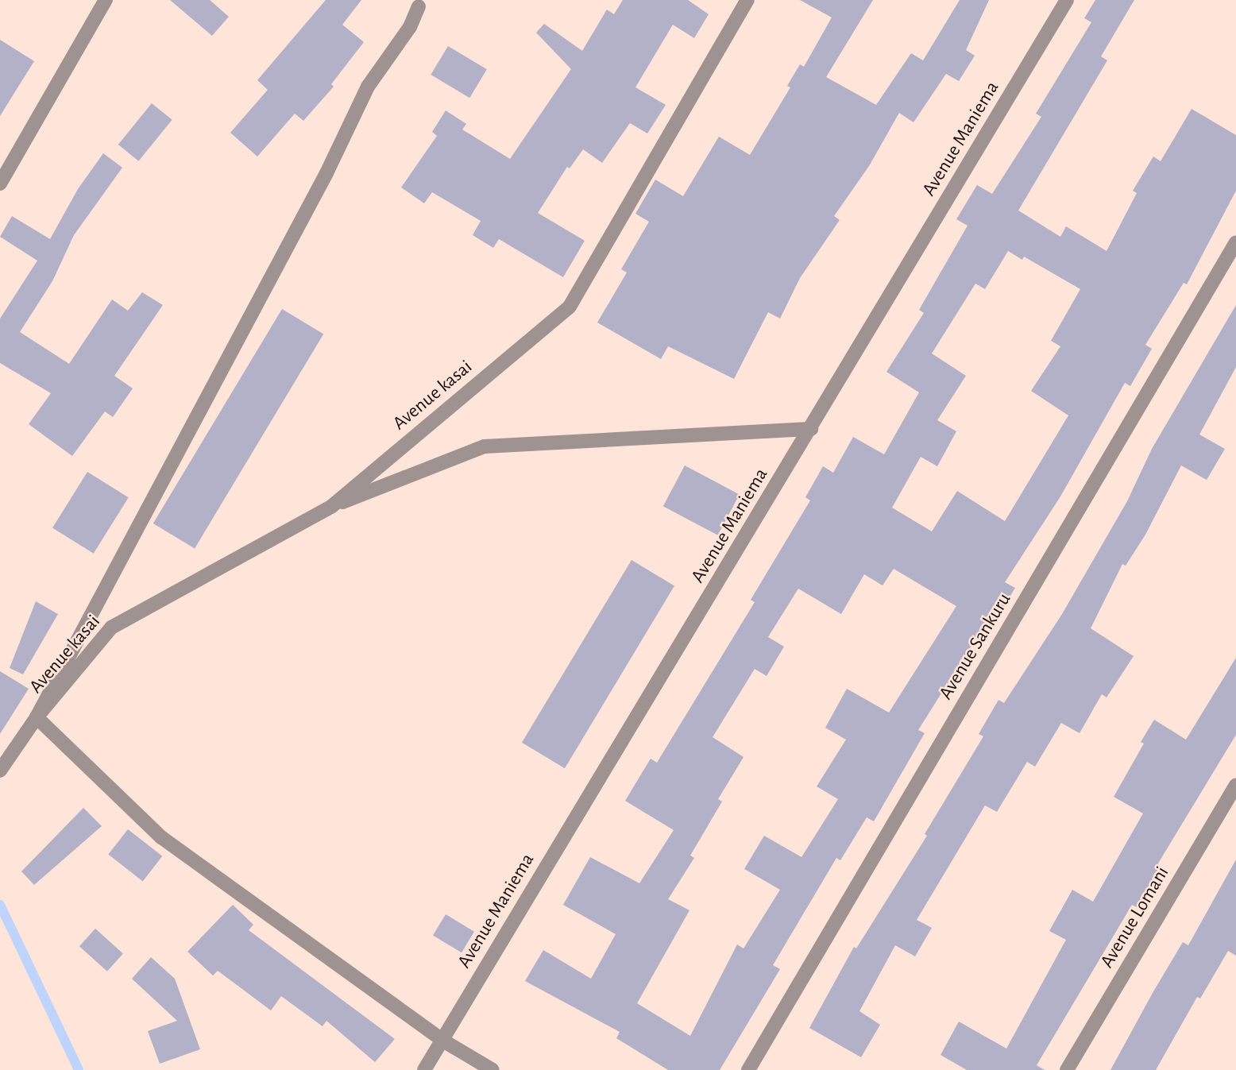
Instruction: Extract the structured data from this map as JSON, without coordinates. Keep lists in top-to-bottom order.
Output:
{
  "streets": {
    "street": [
      "Avenue Maniema",
      "Avenue kasai",
      "Avenue Sankuru",
      "Avenue Lomani"
    ]
  }
}
